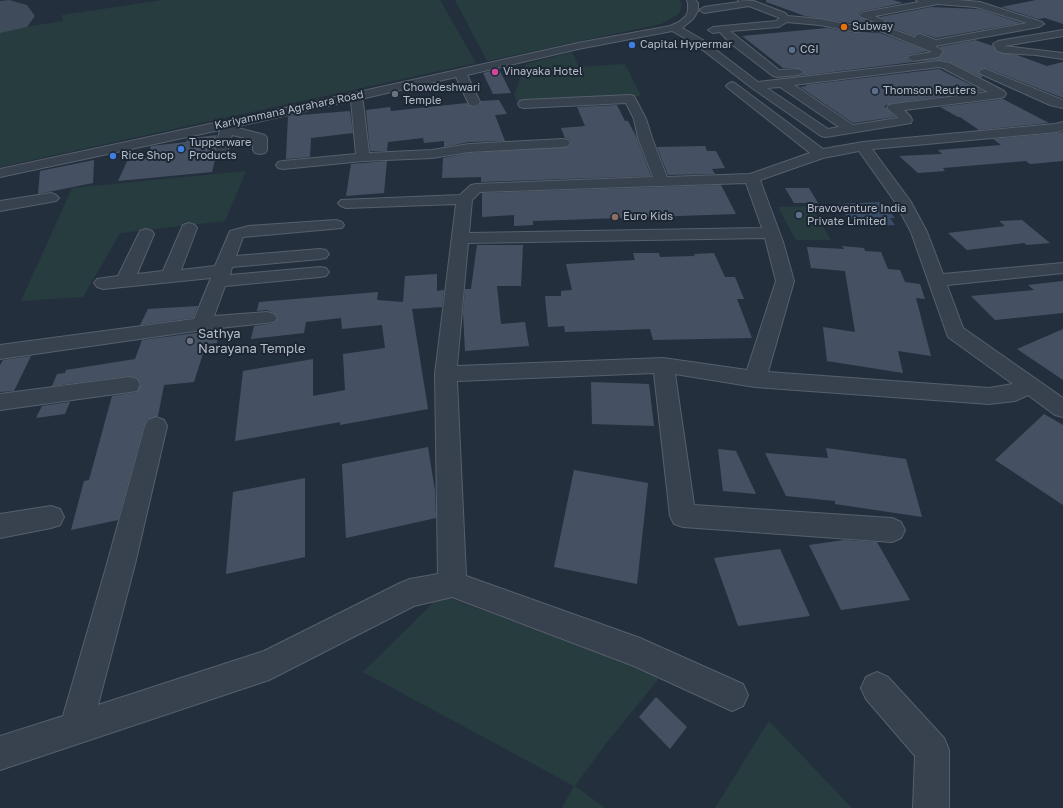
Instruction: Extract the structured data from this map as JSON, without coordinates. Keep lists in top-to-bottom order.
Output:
{
  "streets": {
    "street": ["Kariyammana Agrahara Road"]
  },
  "places": [
    "Subway",
    "Capital Hypermar",
    "CGI",
    "Vinayaka Hotel",
    "Thomson Reuters",
    "Chowdeshwari Temple",
    "Tupperware Products",
    "Rice Shop",
    "Bravoventure India Private Limited",
    "Euro Kids",
    "Sathya Narayana Temple"
  ]
}
